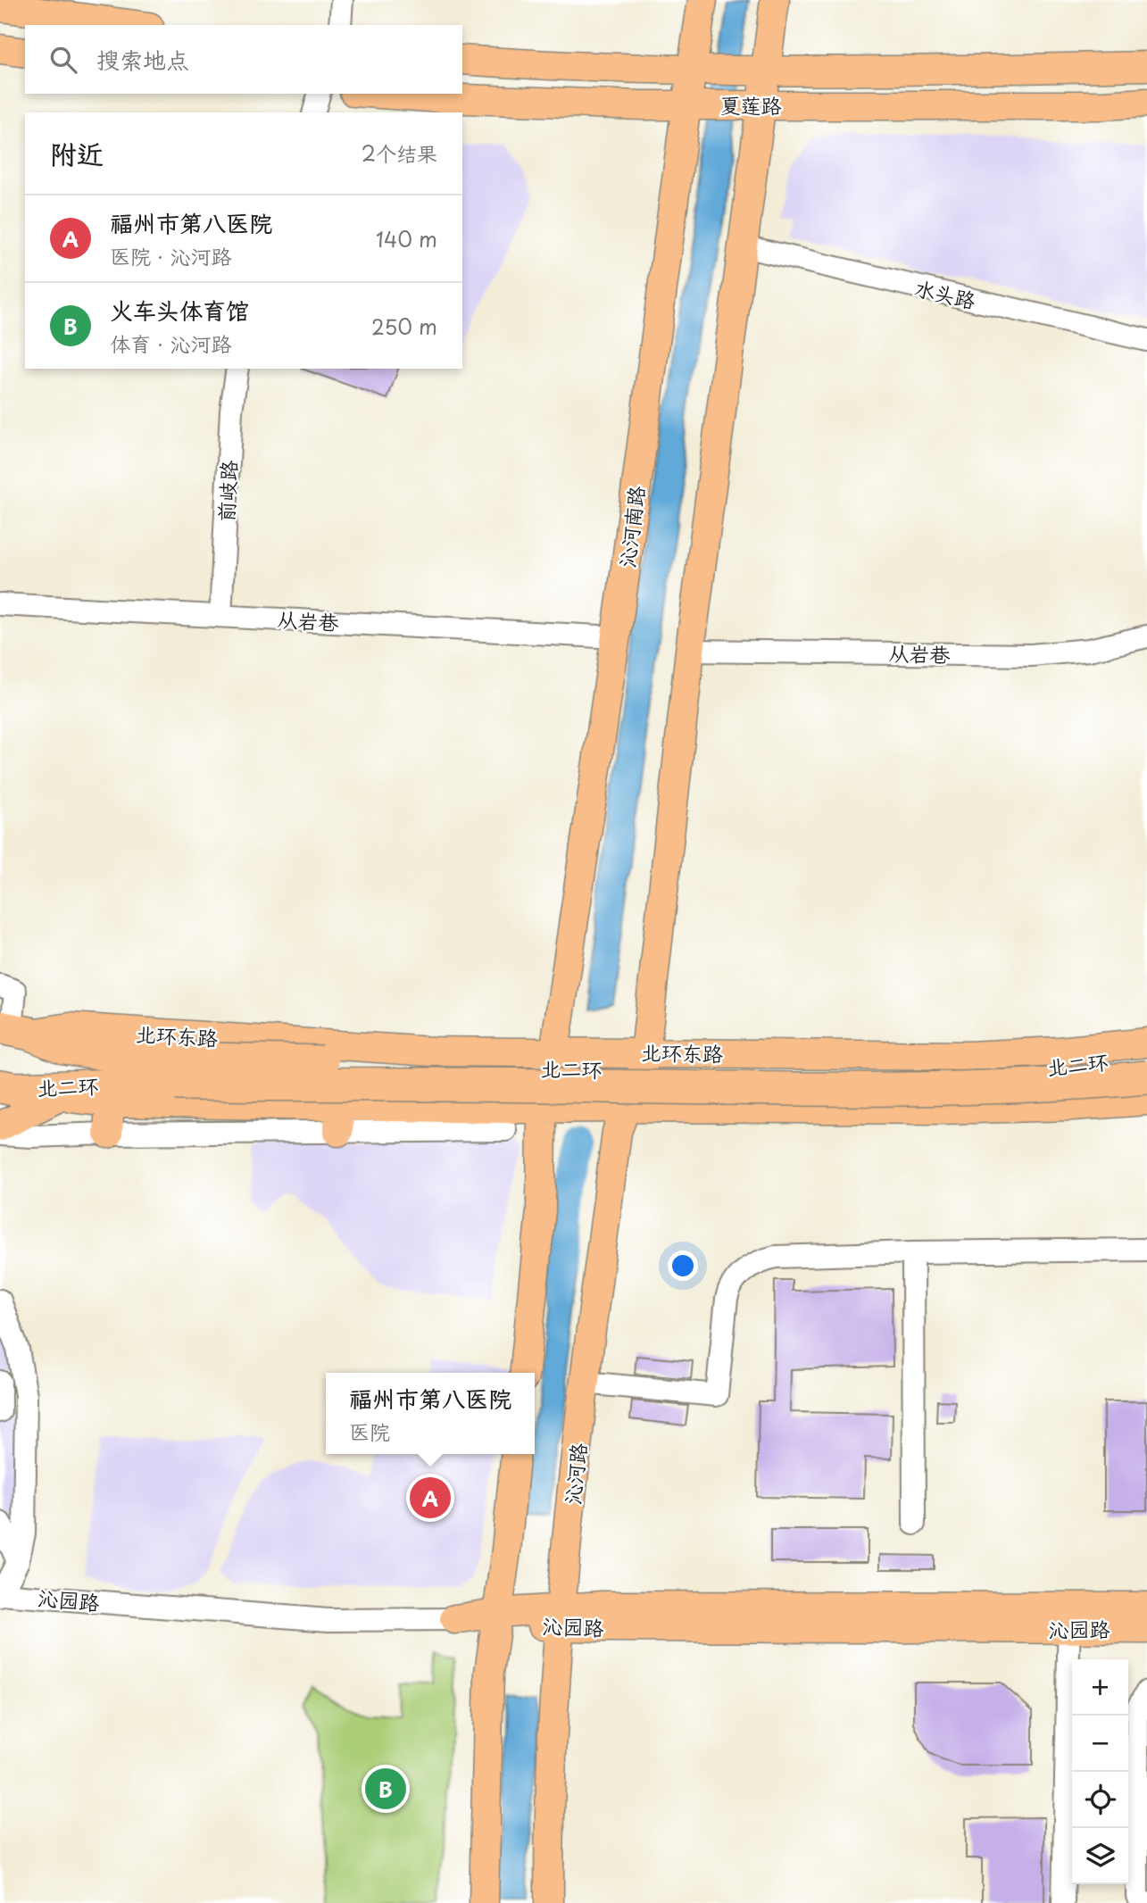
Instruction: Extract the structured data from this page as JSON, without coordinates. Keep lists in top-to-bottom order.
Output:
{
  "streets": {
    "highway": ["北二环"],
    "main road": [
      "夏莲路",
      "沁河南路",
      "北环东路",
      "沁河路",
      "沁园路"
    ],
    "street": ["水头路", "前岐路", "从岩巷"]
  },
  "crossings": [
    ["夏莲路", "沁河南路"],
    ["前岐路", "从岩巷"],
    ["沁河南路", "从岩巷"],
    ["沁河南路", "北环东路"],
    ["北环东路", "北二环"],
    ["北环东路", "沁河路"],
    ["沁河路", "沁园路"]
  ],
  "page": {
    "search": "搜索地点",
    "heading": ["附近", "2个结果"],
    "list": [
      {
        "mark": "A",
        "name": "福州市第八医院",
        "note": "医院 · 沁河路",
        "value": "140 m"
      },
      {
        "mark": "B",
        "name": "火车头体育馆",
        "note": "体育 · 沁河路",
        "value": "250 m"
      }
    ],
    "popup": ["福州市第八医院", "医院"],
    "pins": ["A", "B"],
    "map_buttons": ["+", "−"]
  }
}
